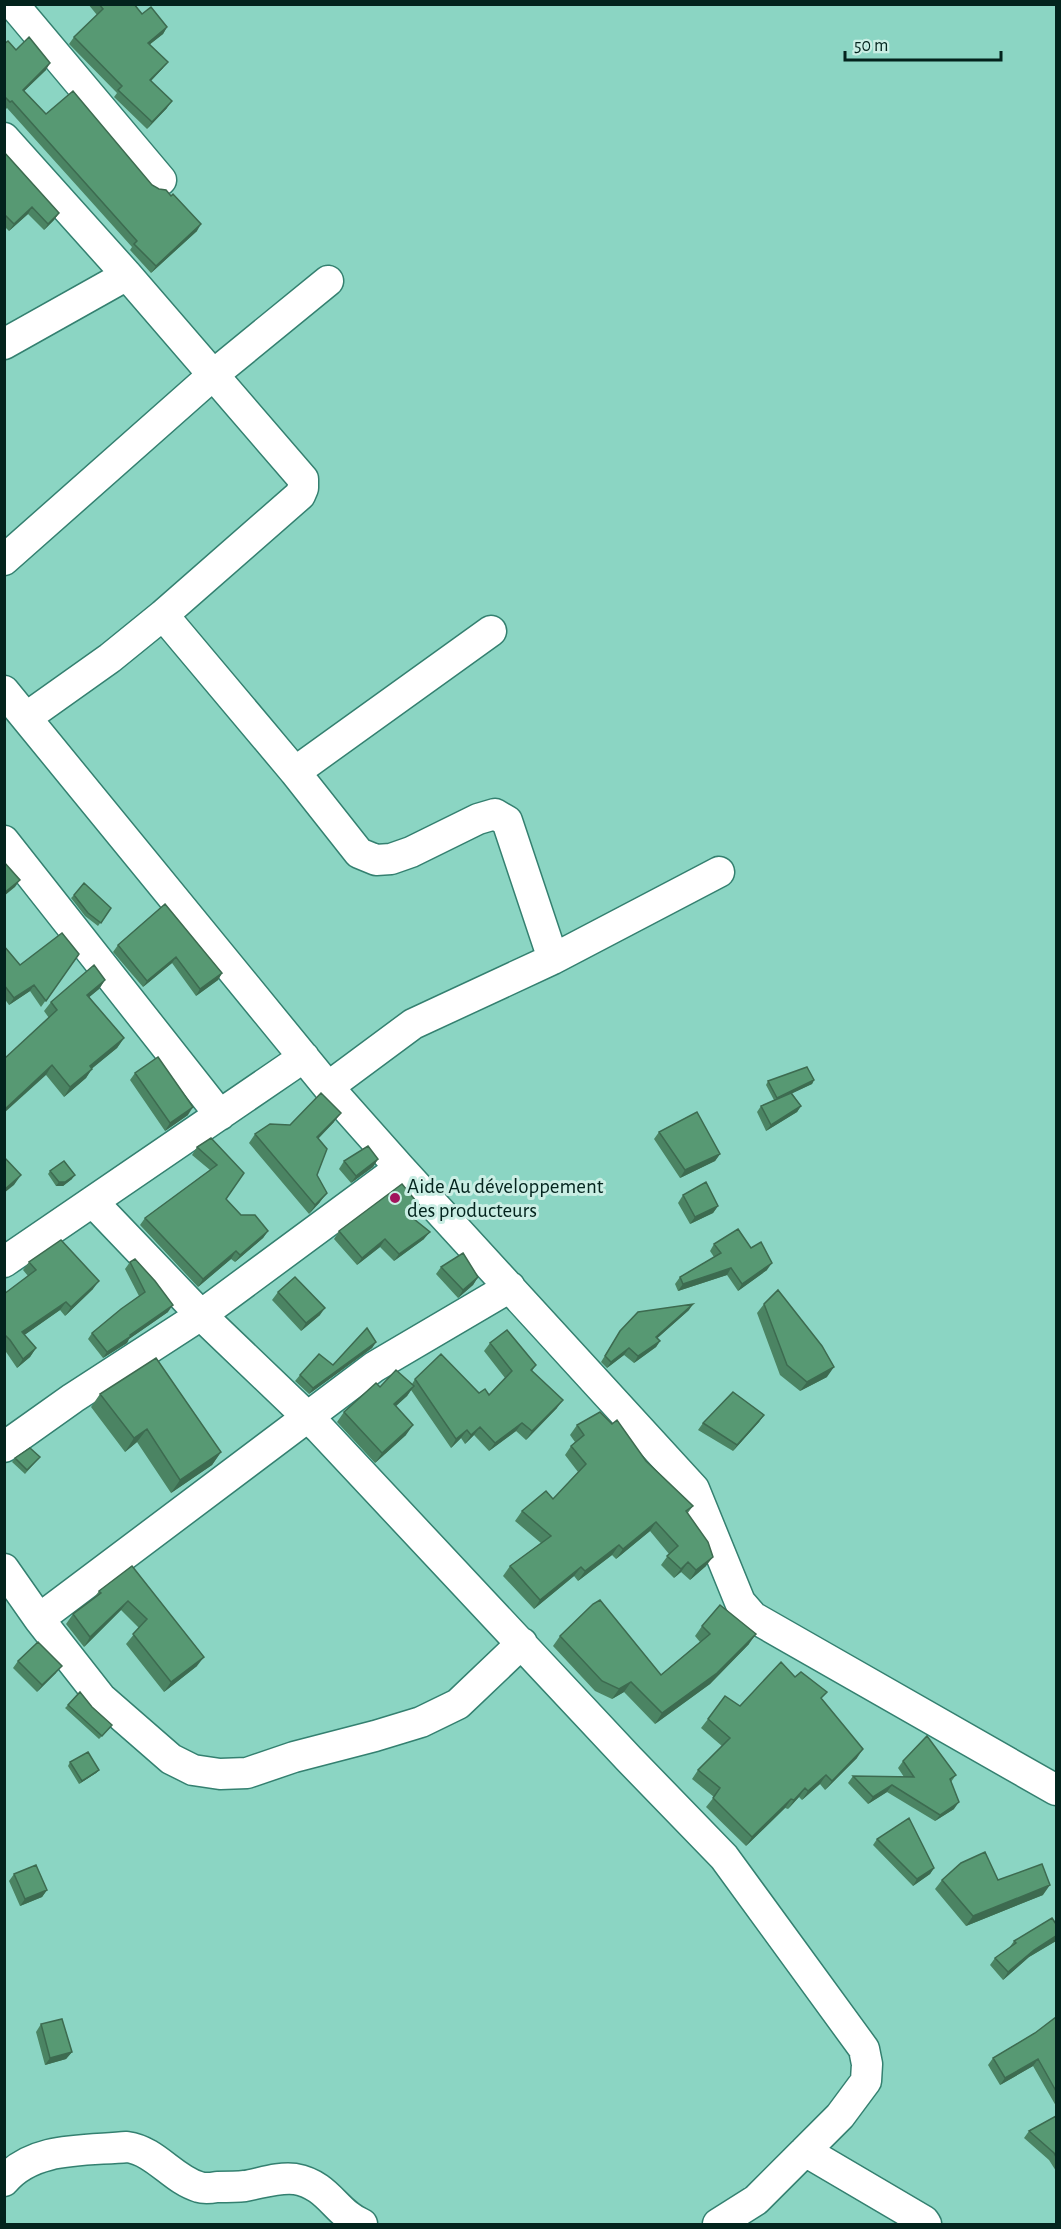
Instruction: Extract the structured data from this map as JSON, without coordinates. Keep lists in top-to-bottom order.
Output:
{
  "places": ["Aide Au développement des producteurs"],
  "scale_bar": "50 m"
}
